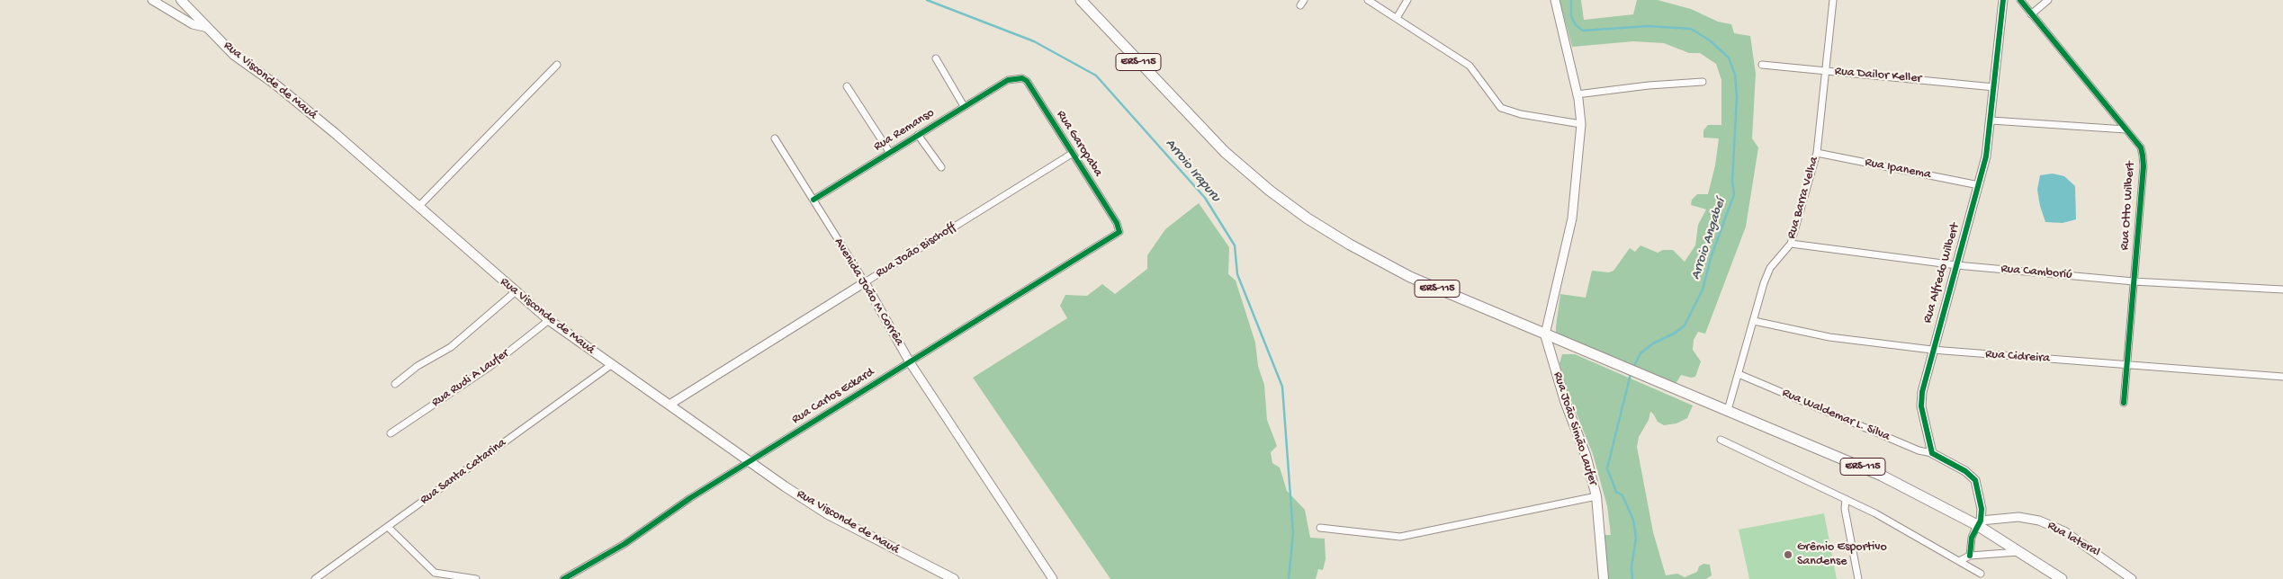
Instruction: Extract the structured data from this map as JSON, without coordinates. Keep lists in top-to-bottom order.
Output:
{
  "streets": {
    "main road": ["ERS-115", "Rua Visconde de Mauá", "Rua João Simão Laufer"],
    "street": [
      "Rua Dailor Keller",
      "Rua Remanso",
      "Rua Garopaba",
      "Rua Ipanema",
      "Rua Barra Velha",
      "Rua Otto Wilbert",
      "Rua João Bischoff",
      "Rua Camboriú",
      "Rua Alfredo Wilbert",
      "Avenida João M Corrêa",
      "Rua Cidreira",
      "Rua Rudi A Laufer",
      "Rua Carlos Eckard",
      "Rua Waldemar L. Silva",
      "Rua Santa Catarina",
      "Rua lateral"
    ]
  },
  "crossings": [
    ["ERS-115", "Rua Barra Velha"],
    ["ERS-115", "Rua João Simão Laufer"],
    ["ERS-115", "Rua lateral"],
    ["Rua Dailor Keller", "Rua Barra Velha"],
    ["Rua Dailor Keller", "Rua Alfredo Wilbert"],
    ["Rua Visconde de Mauá", "Rua João Bischoff"],
    ["Rua Visconde de Mauá", "Rua Rudi A Laufer"],
    ["Rua Visconde de Mauá", "Rua Carlos Eckard"],
    ["Rua Visconde de Mauá", "Rua Santa Catarina"],
    ["Rua Remanso", "Rua Garopaba"],
    ["Rua Remanso", "Avenida João M Corrêa"],
    ["Rua Garopaba", "Rua João Bischoff"],
    ["Rua Garopaba", "Rua Carlos Eckard"],
    ["Rua Ipanema", "Rua Barra Velha"],
    ["Rua Ipanema", "Rua Alfredo Wilbert"],
    ["Rua Barra Velha", "Rua Camboriú"],
    ["Rua Barra Velha", "Rua Cidreira"],
    ["Rua Barra Velha", "Rua Waldemar L. Silva"],
    ["Rua Otto Wilbert", "Rua Camboriú"],
    ["Rua Otto Wilbert", "Rua Cidreira"],
    ["Rua João Bischoff", "Avenida João M Corrêa"],
    ["Rua Camboriú", "Rua Alfredo Wilbert"],
    ["Rua Alfredo Wilbert", "Rua Cidreira"],
    ["Rua Alfredo Wilbert", "Rua Waldemar L. Silva"],
    ["Avenida João M Corrêa", "Rua Carlos Eckard"]
  ],
  "water": ["Arroio Irapuru", "Arroio Angabeí"],
  "places": ["Grêmio Esportivo Sandense"]
}
